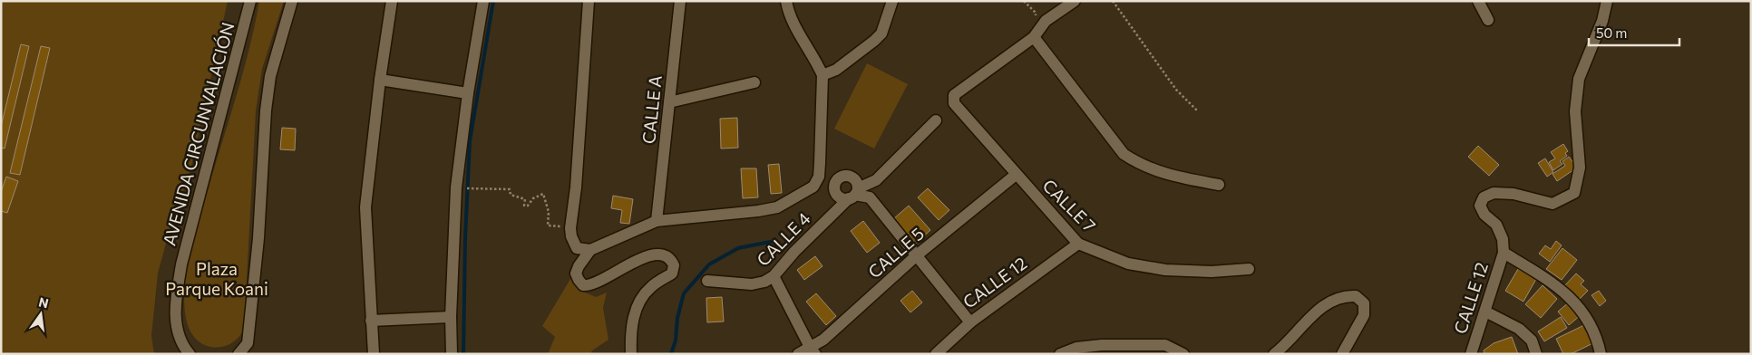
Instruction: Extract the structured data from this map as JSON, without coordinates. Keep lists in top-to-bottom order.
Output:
{
  "streets": {
    "street": [
      "CALLE A",
      "AVENIDA CIRCUNVALACIÓN",
      "CALLE 7",
      "CALLE 4",
      "CALLE 5",
      "CALLE 12"
    ]
  },
  "crossings": [
    ["CALLE 7", "CALLE 5"],
    ["CALLE 7", "CALLE 12"]
  ],
  "parks": ["Plaza Parque Koani"],
  "scale_bar": "50 m",
  "north": "top"
}
